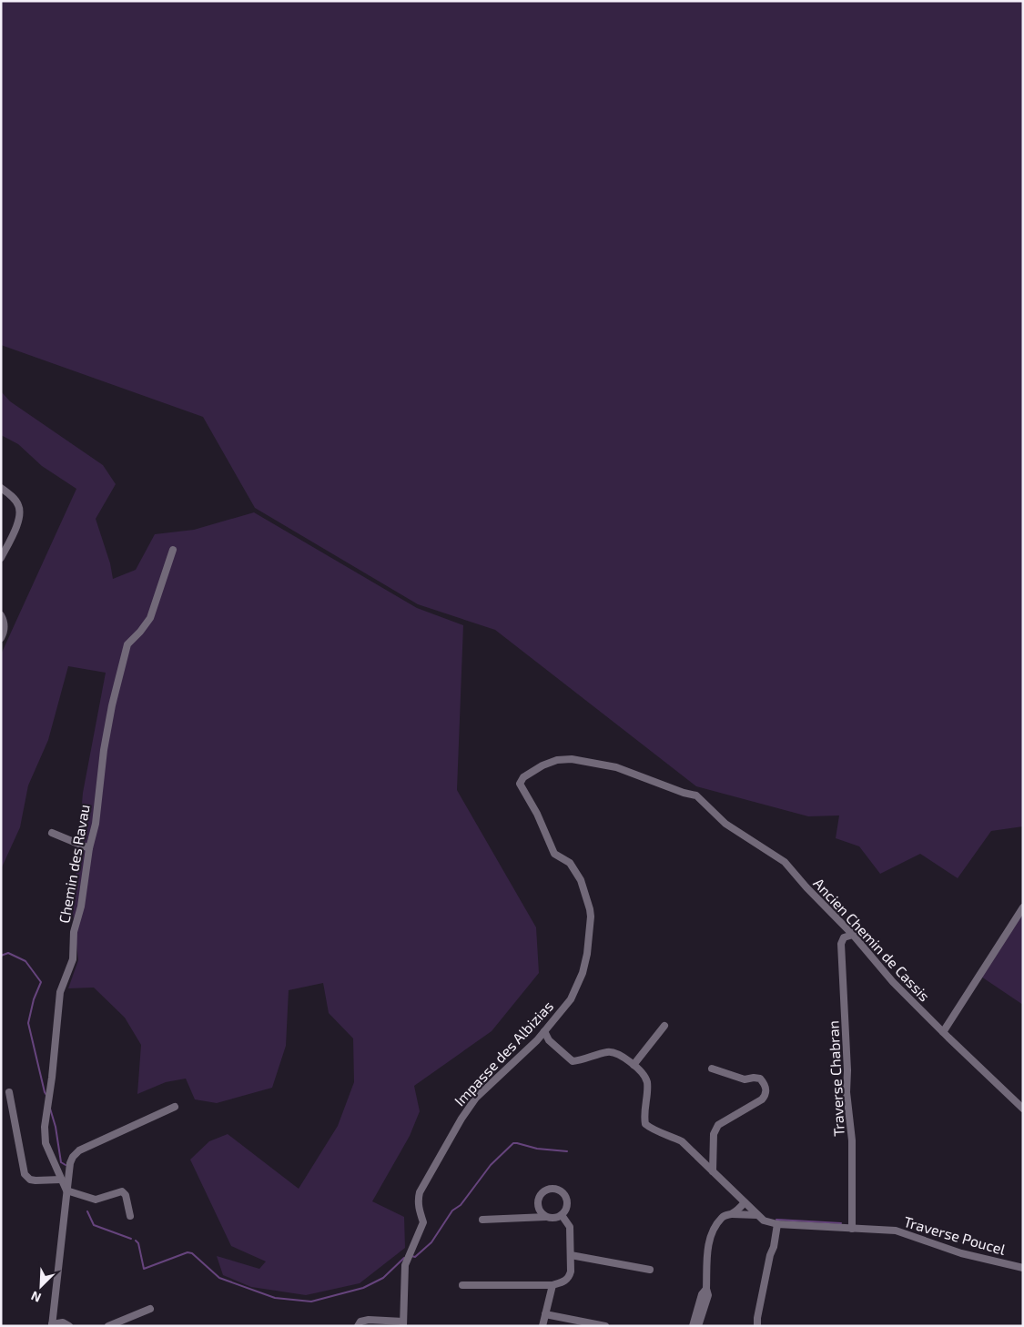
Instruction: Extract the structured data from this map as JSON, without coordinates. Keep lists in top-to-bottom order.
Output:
{
  "streets": {
    "street": [
      "Chemin des Ravau",
      "Ancien Chemin de Cassis",
      "Impasse des Albizias",
      "Traverse Chabran",
      "Traverse Poucel"
    ]
  },
  "crossings": [
    ["Ancien Chemin de Cassis", "Impasse des Albizias"],
    ["Ancien Chemin de Cassis", "Traverse Chabran"],
    ["Traverse Chabran", "Traverse Poucel"]
  ],
  "north": "bottom left"
}
